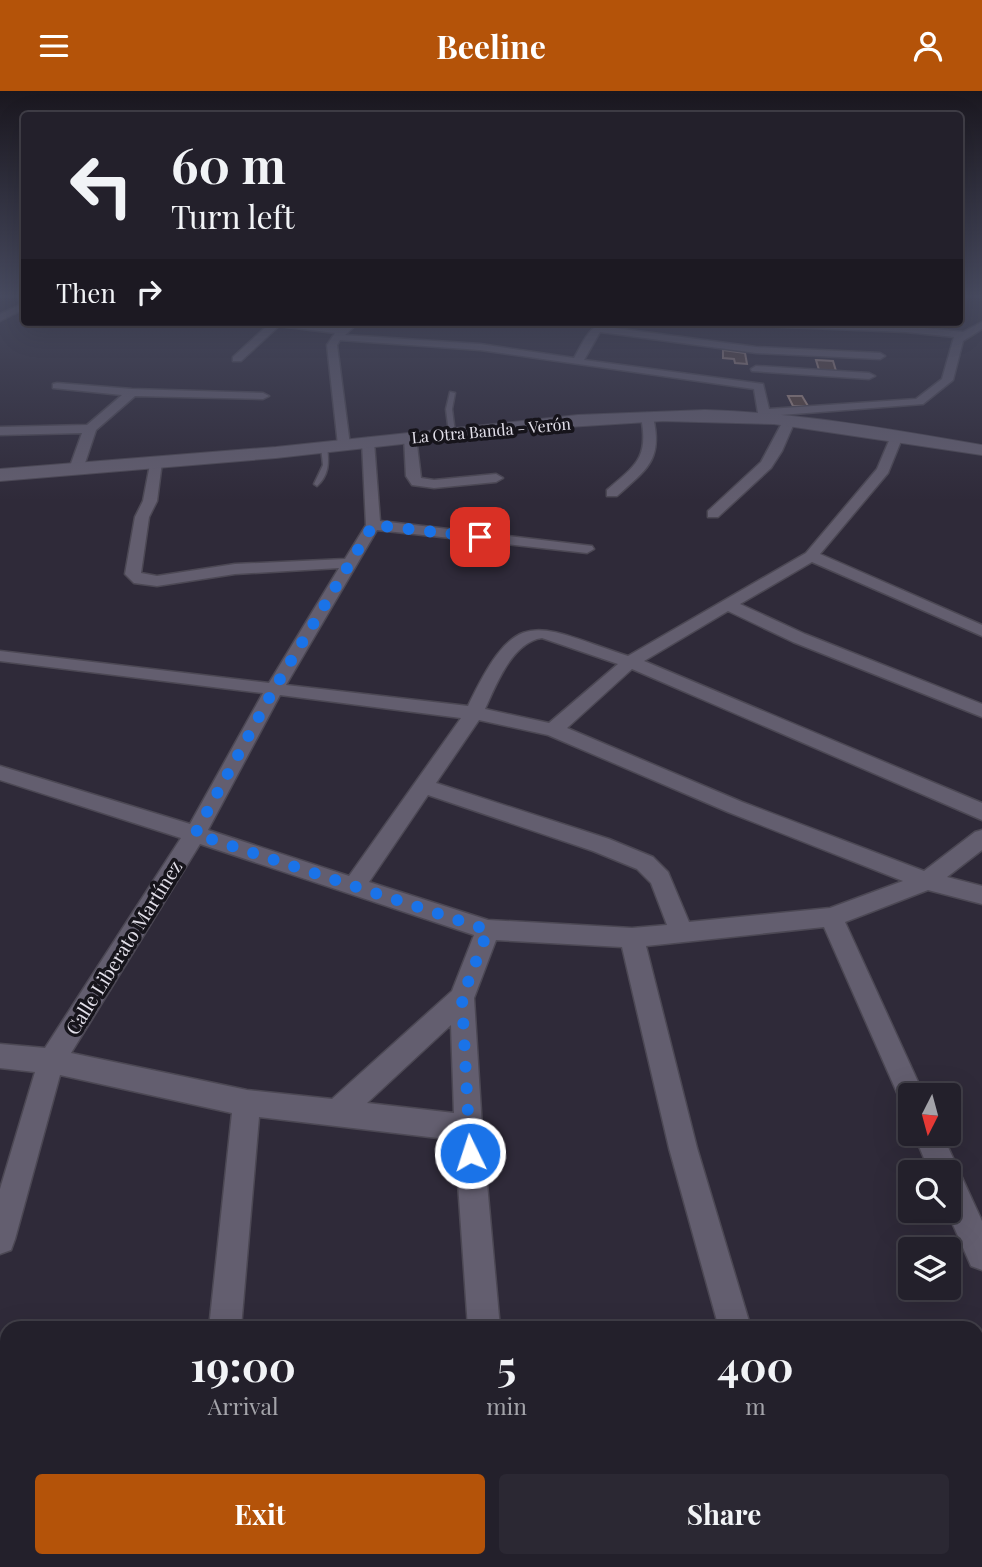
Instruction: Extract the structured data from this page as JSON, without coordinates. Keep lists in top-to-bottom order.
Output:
{
  "streets": {
    "main road": ["La Otra Banda - Verón"],
    "street": ["Calle Liberato Martínez"]
  },
  "north": "bottom",
  "page": {
    "header": "Beeline",
    "turn": ["60 m", "Turn left"],
    "then": "Then",
    "eta": [
      "19:00",
      "Arrival",
      "5",
      "min",
      "400",
      "m"
    ],
    "buttons": ["Exit", "Share"]
  }
}
